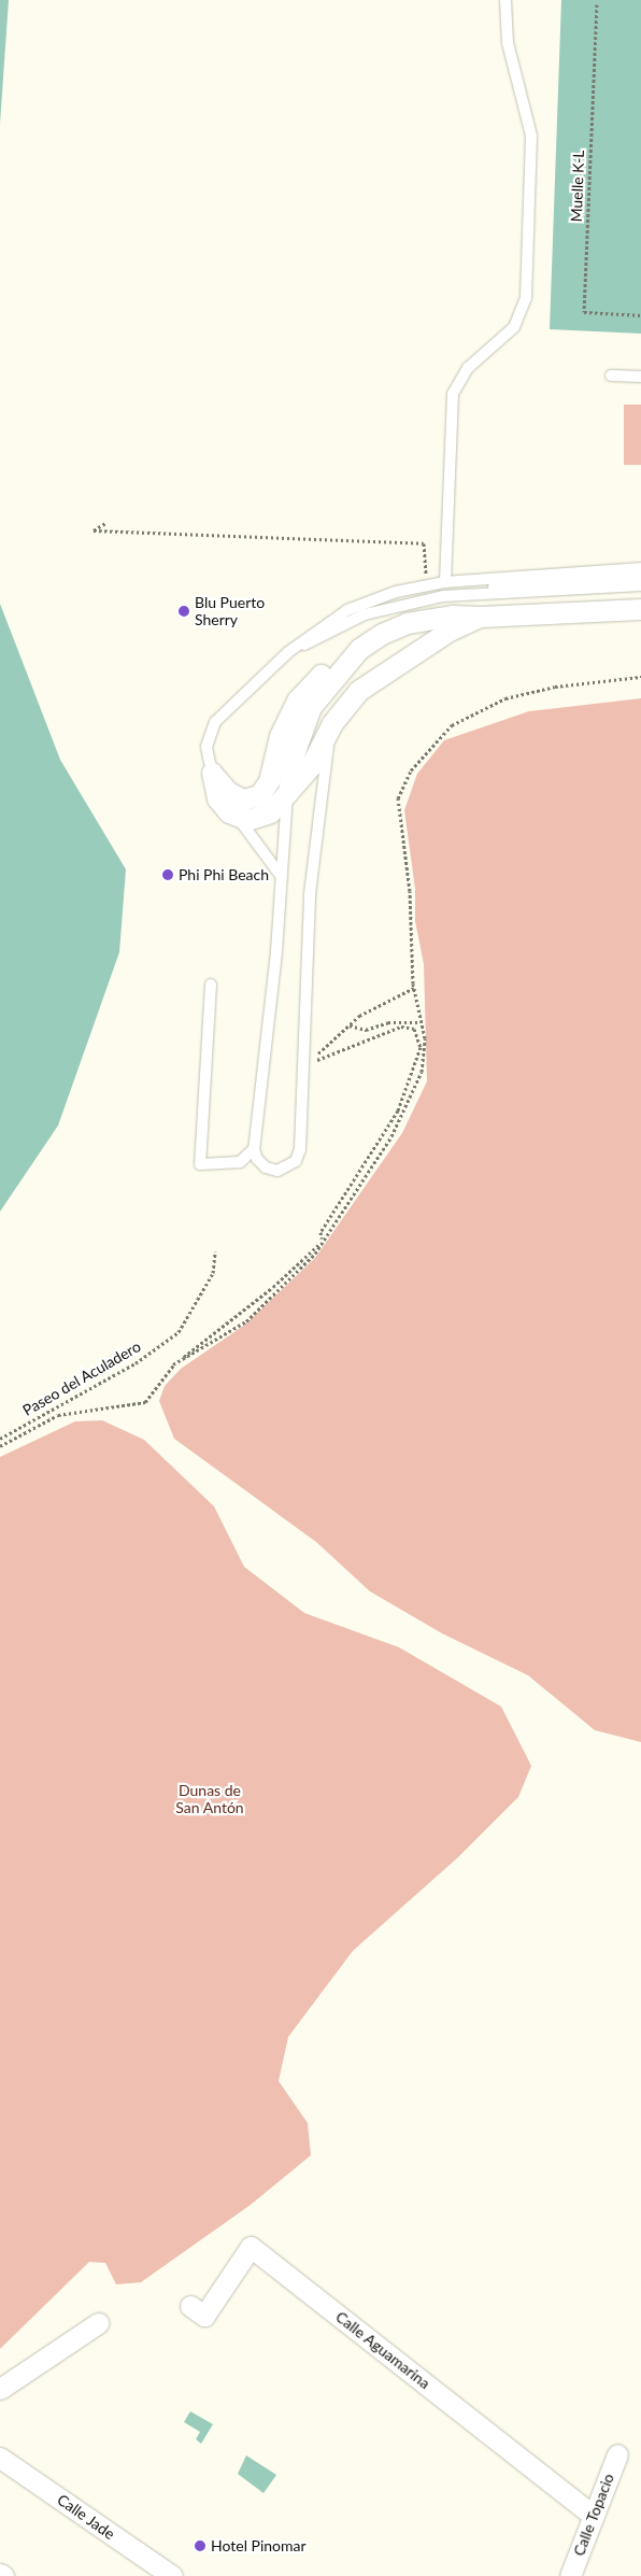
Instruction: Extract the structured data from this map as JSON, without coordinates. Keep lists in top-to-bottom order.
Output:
{
  "streets": {
    "street": ["Calle Aguamarina", "Calle Topacio", "Calle Jade"],
    "path": ["Muelle K-L", "Paseo del Aculadero"]
  },
  "crossings": [
    ["Calle Aguamarina", "Calle Topacio"]
  ],
  "parks": ["Dunas de San Antón"],
  "places": ["Blu Puerto Sherry", "Phi Phi Beach", "Hotel Pinomar"]
}
